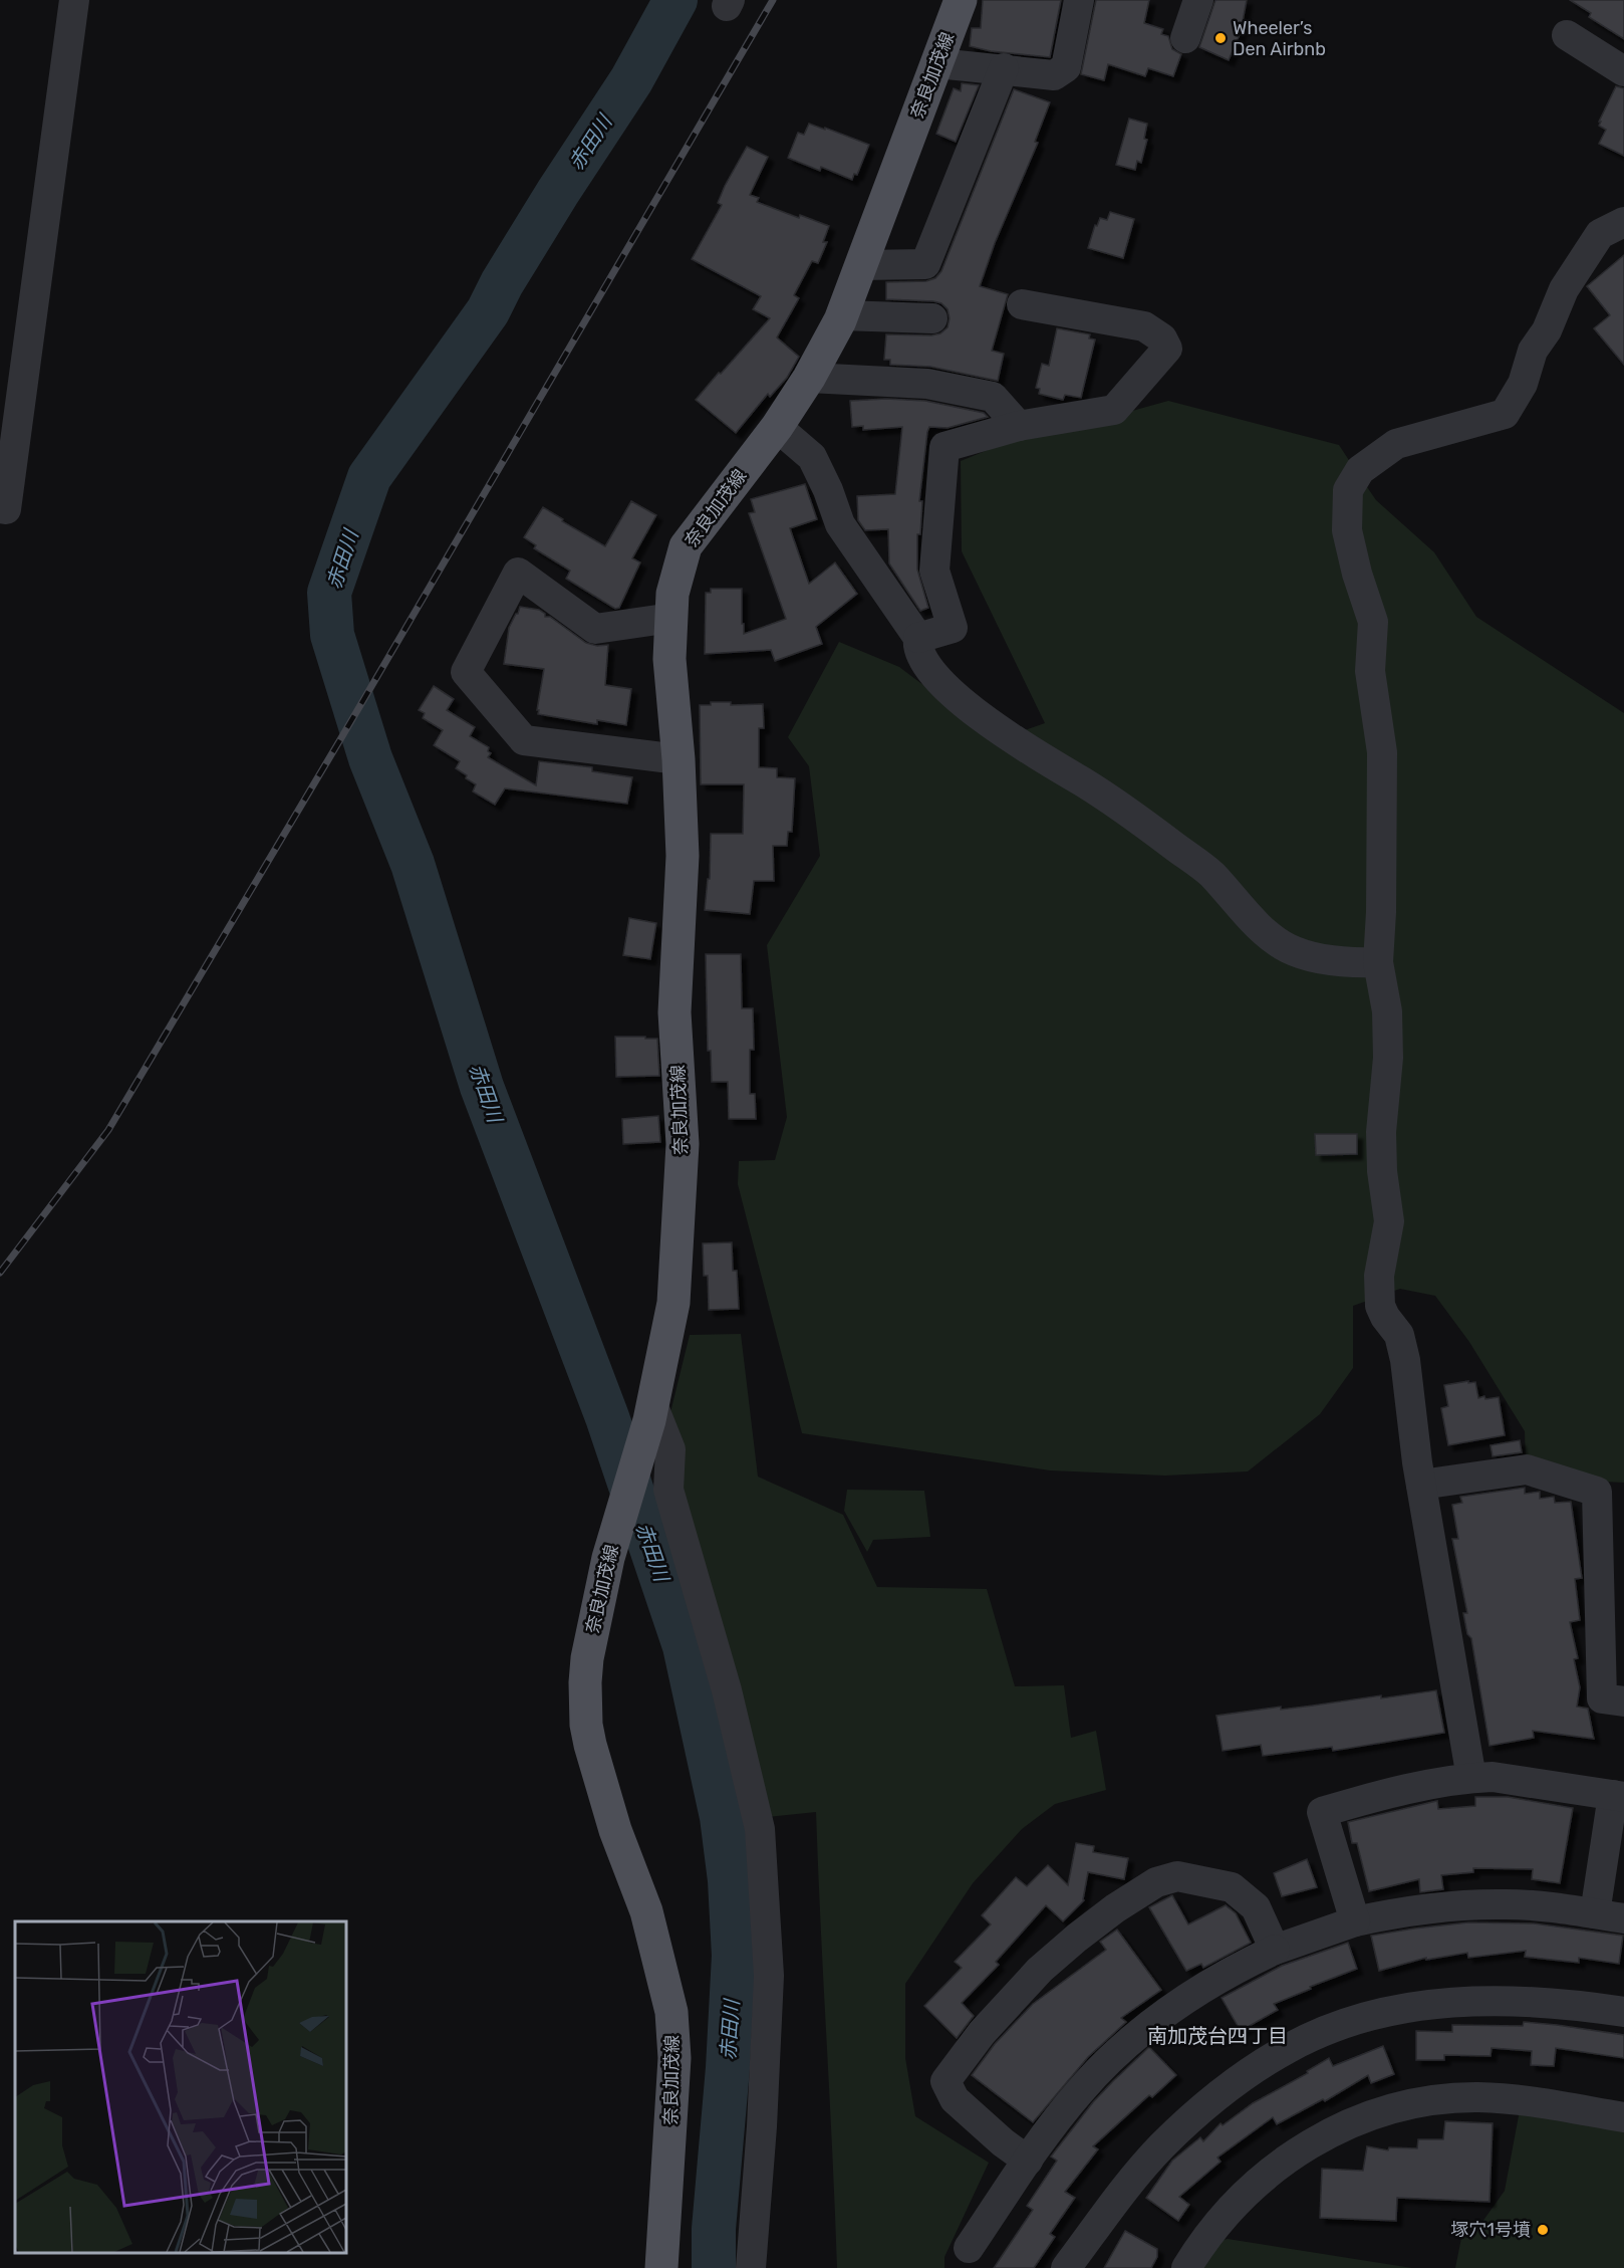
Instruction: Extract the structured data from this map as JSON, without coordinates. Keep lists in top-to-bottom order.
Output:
{
  "streets": {
    "main road": ["奈良加茂線"]
  },
  "districts": ["南加茂台四丁目"],
  "water": ["赤田川"],
  "places": ["Wheeler’s Den Airbnb", "塚穴1号墳"]
}
